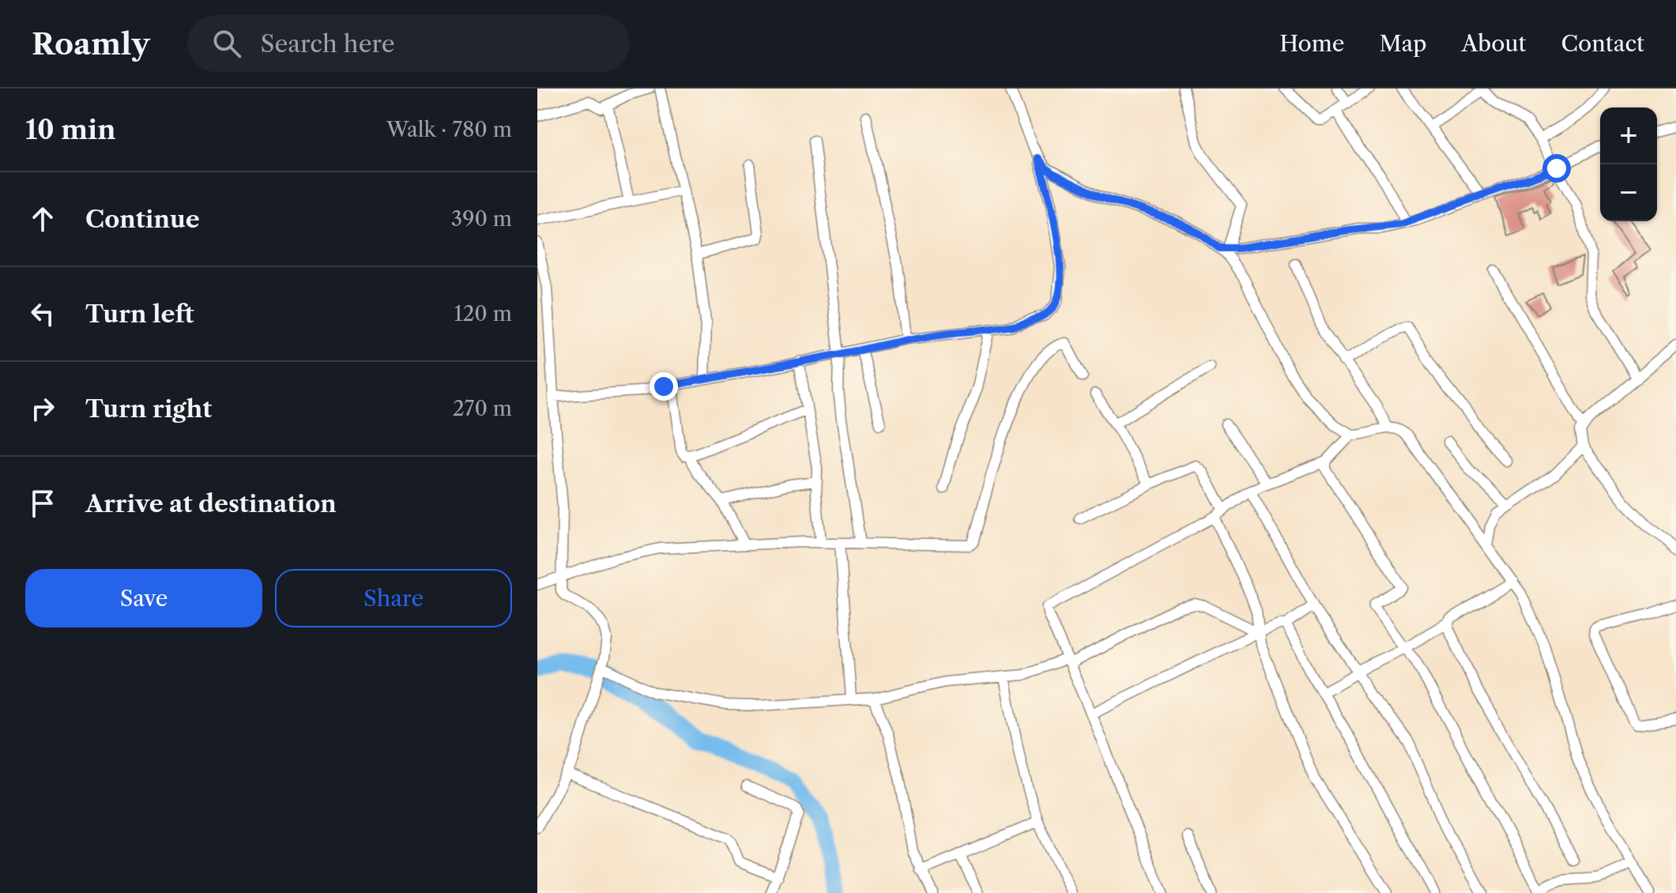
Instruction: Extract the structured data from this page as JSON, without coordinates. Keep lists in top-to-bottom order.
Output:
{
  "page": {
    "header": "Roamly",
    "search": "Search here",
    "nav": [
      "Home",
      "Map",
      "About",
      "Contact"
    ],
    "heading": ["10 min", "Walk · 780 m"],
    "map_buttons": ["+", "−"],
    "list": [
      ["Continue", "390 m"],
      ["Turn left", "120 m"],
      ["Turn right", "270 m"],
      "Arrive at destination"
    ],
    "buttons": ["Save", "Share"]
  }
}
